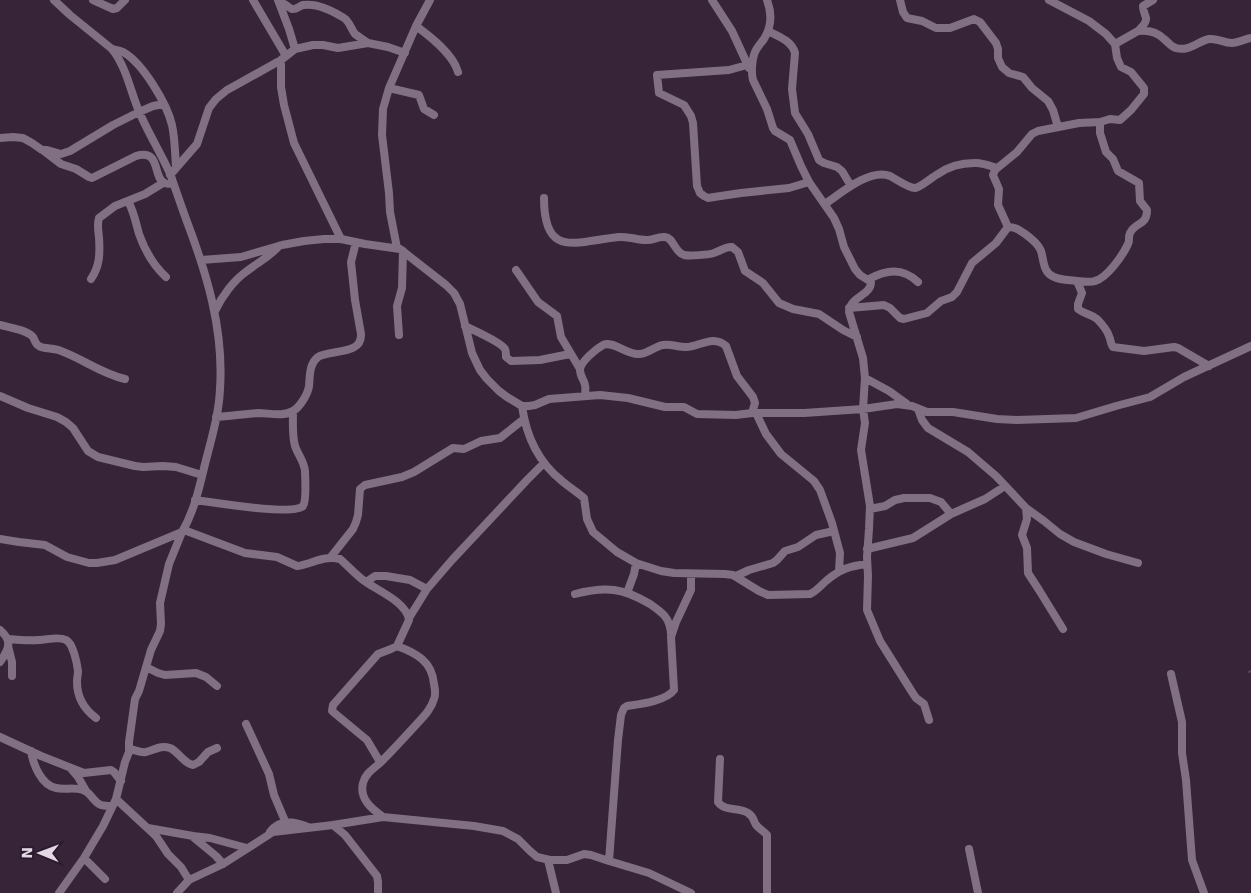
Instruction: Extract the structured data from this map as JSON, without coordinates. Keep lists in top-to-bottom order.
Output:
{
  "north": "left"
}
